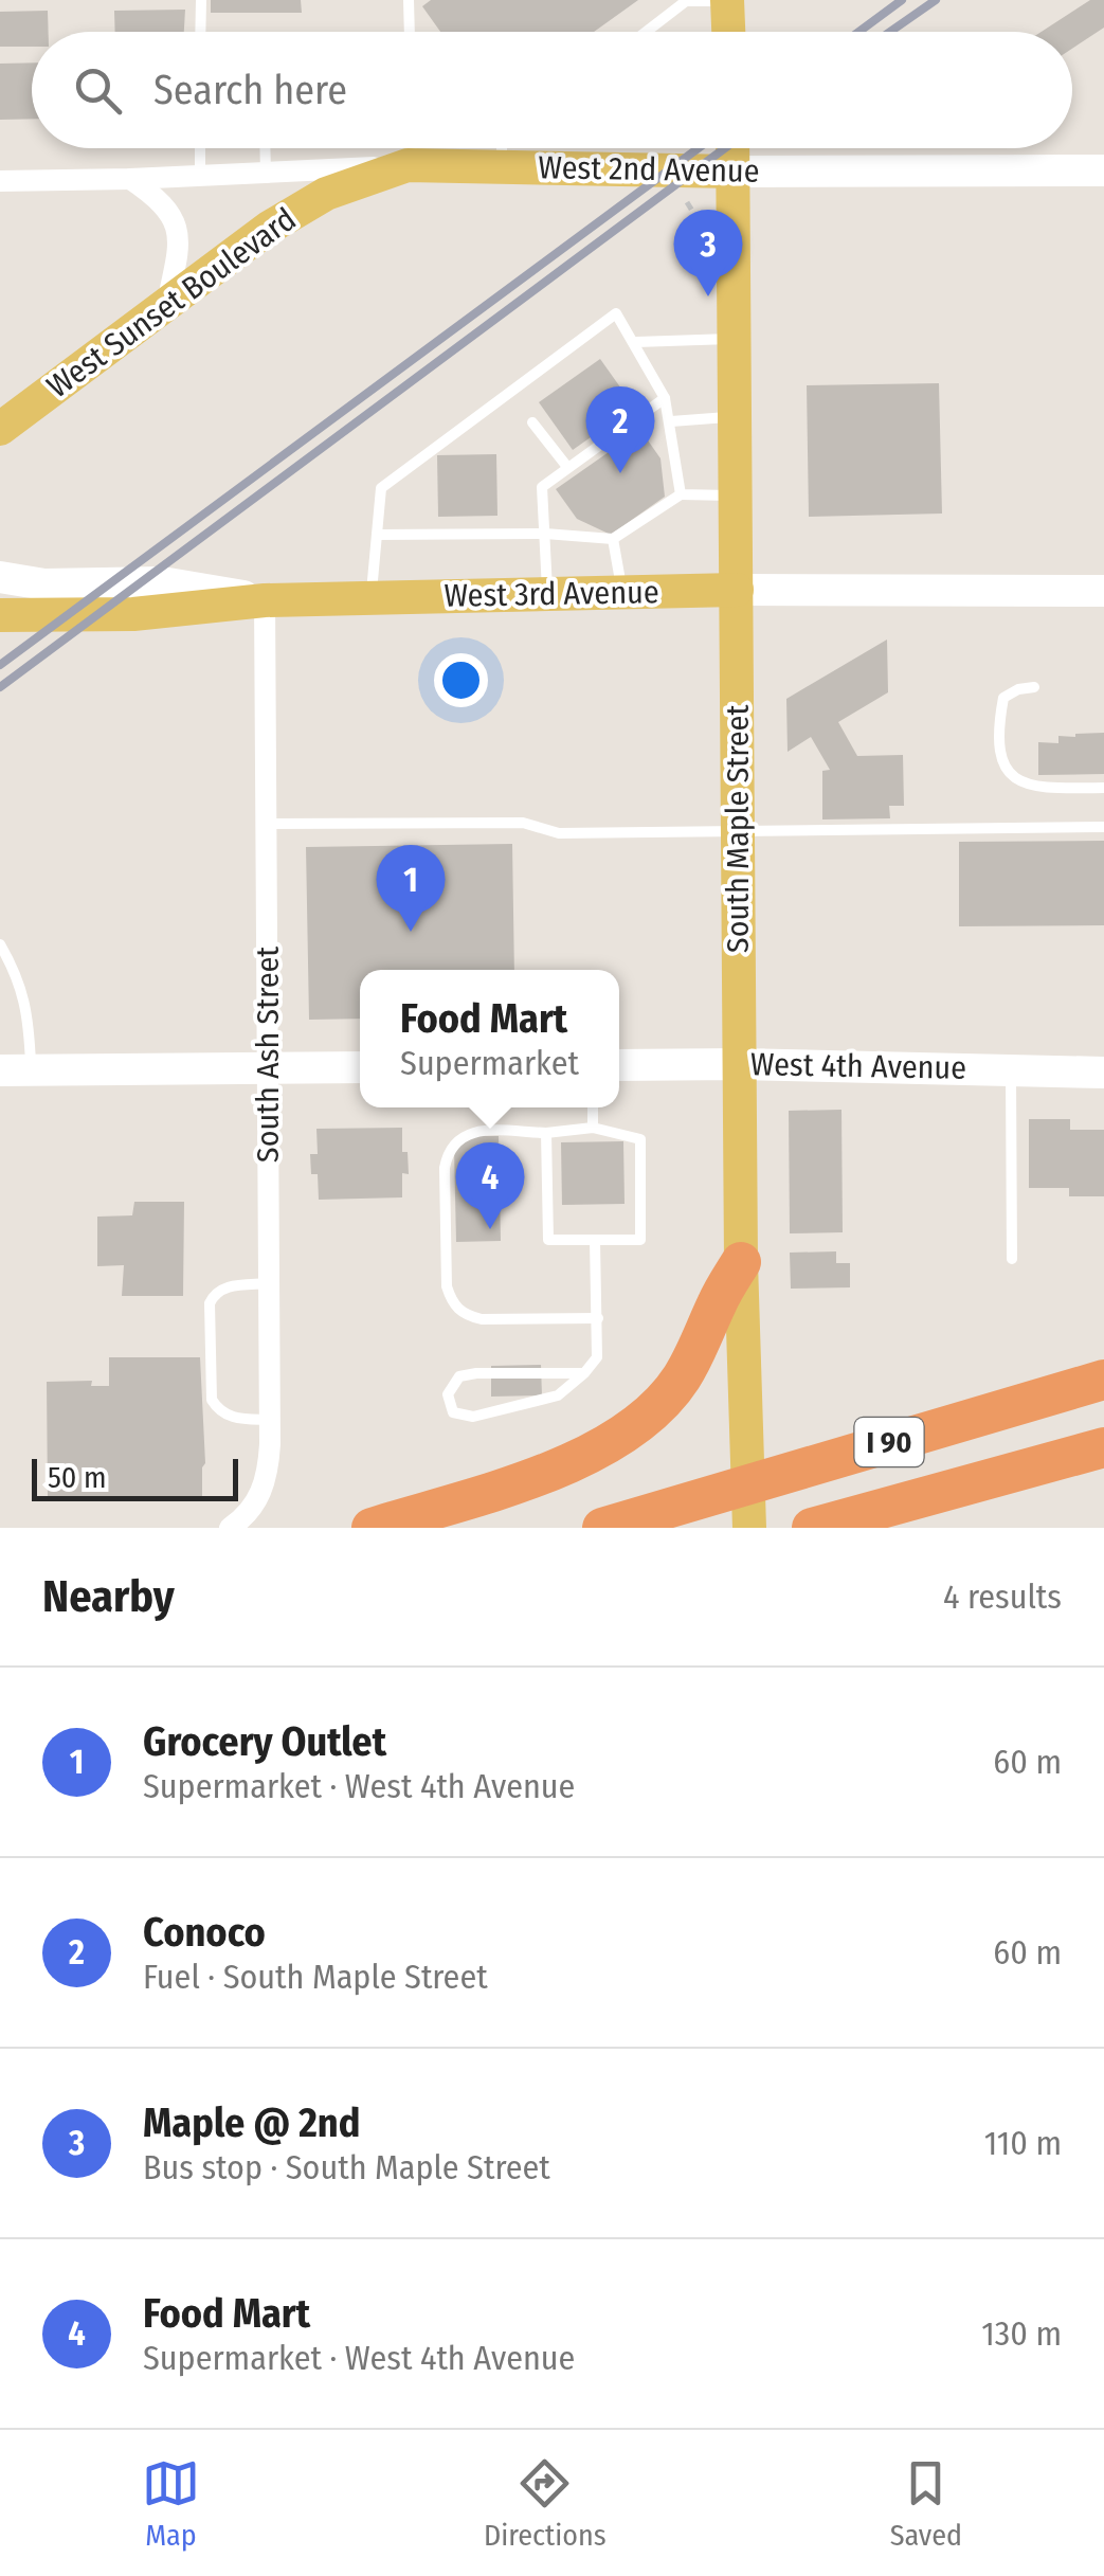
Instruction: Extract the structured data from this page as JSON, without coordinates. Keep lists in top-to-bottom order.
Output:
{
  "streets": {
    "highway": ["I 90"],
    "main road": [
      "West 2nd Avenue",
      "West Sunset Boulevard",
      "West 3rd Avenue",
      "South Maple Street",
      "West 4th Avenue"
    ],
    "street": ["South Ash Street"]
  },
  "crossings": [
    ["West 2nd Avenue", "West Sunset Boulevard"],
    ["West 2nd Avenue", "South Maple Street"],
    ["West 3rd Avenue", "South Maple Street"],
    ["West 3rd Avenue", "South Ash Street"],
    ["South Maple Street", "West 4th Avenue"]
  ],
  "scale_bar": "50 m",
  "page": {
    "search": "Search here",
    "pins": [
      "3",
      "2",
      "1",
      "4"
    ],
    "popup": ["Food Mart", "Supermarket"],
    "scale": "50 m",
    "heading": ["Nearby", "4 results"],
    "list": [
      {
        "mark": "1",
        "name": "Grocery Outlet",
        "note": "Supermarket · West 4th Avenue",
        "value": "60 m"
      },
      {
        "mark": "2",
        "name": "Conoco",
        "note": "Fuel · South Maple Street",
        "value": "60 m"
      },
      {
        "mark": "3",
        "name": "Maple @ 2nd",
        "note": "Bus stop · South Maple Street",
        "value": "110 m"
      },
      {
        "mark": "4",
        "name": "Food Mart",
        "note": "Supermarket · West 4th Avenue",
        "value": "130 m"
      }
    ],
    "nav": ["Map", "Directions", "Saved"]
  }
}
